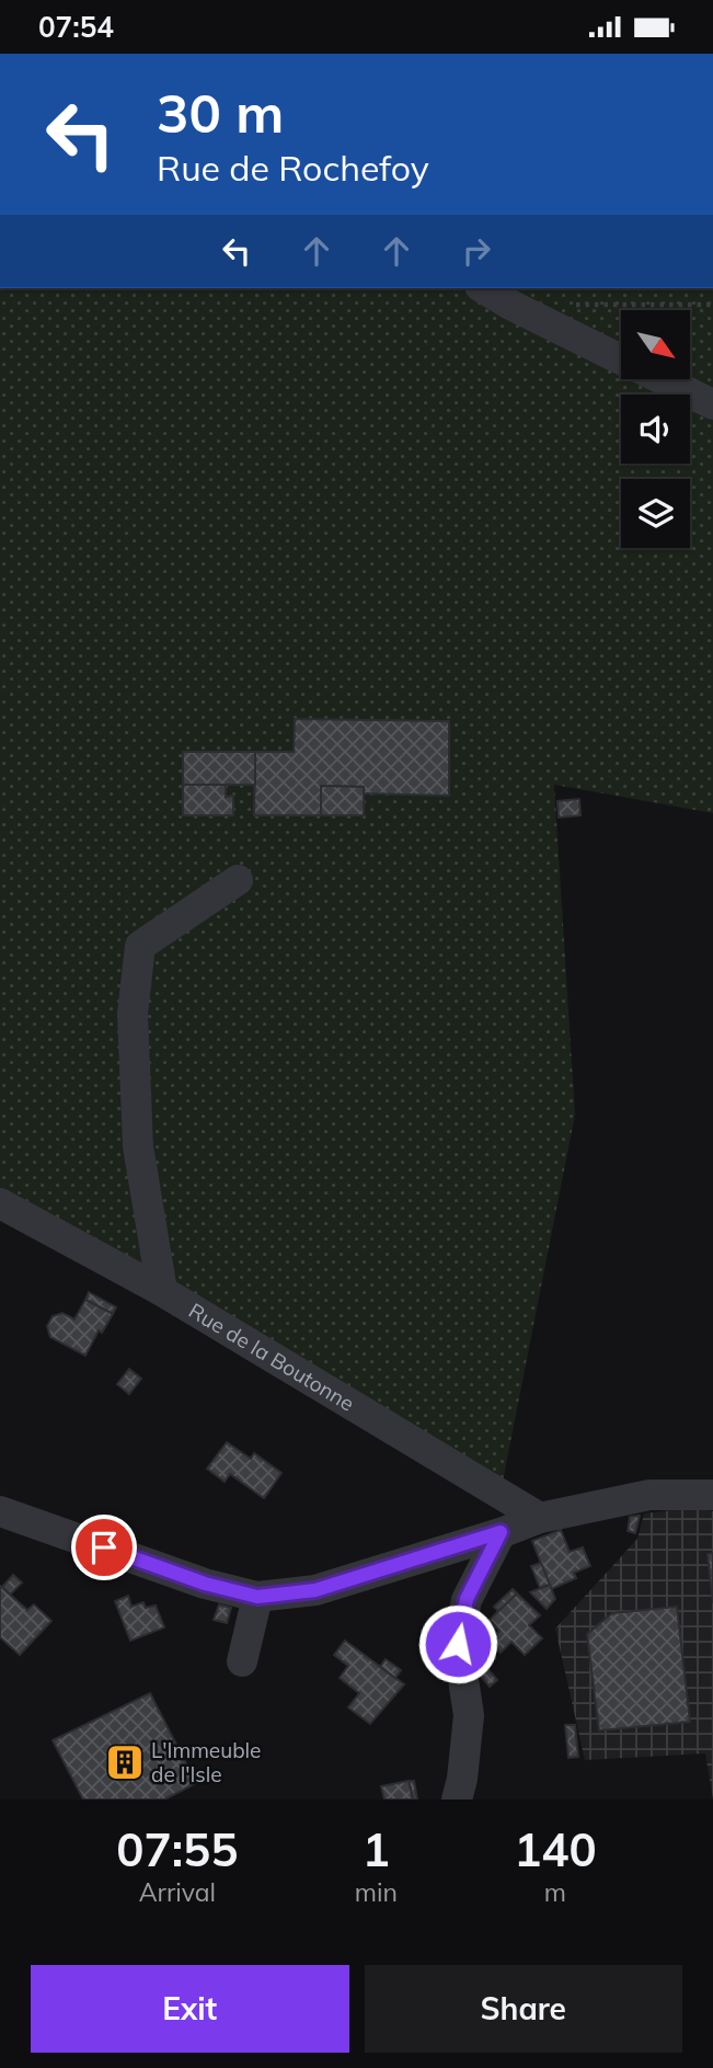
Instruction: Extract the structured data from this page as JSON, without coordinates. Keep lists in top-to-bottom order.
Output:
{
  "streets": {
    "street": ["Rue de la Boutonne"]
  },
  "places": {
    "building": ["L'Immeuble de l'Isle"]
  },
  "north": "bottom right",
  "page": {
    "status": "07:54",
    "turn": ["30 m", "Rue de Rochefoy"],
    "eta": [
      "07:55",
      "Arrival",
      "1",
      "min",
      "140",
      "m"
    ],
    "buttons": ["Exit", "Share"]
  }
}
